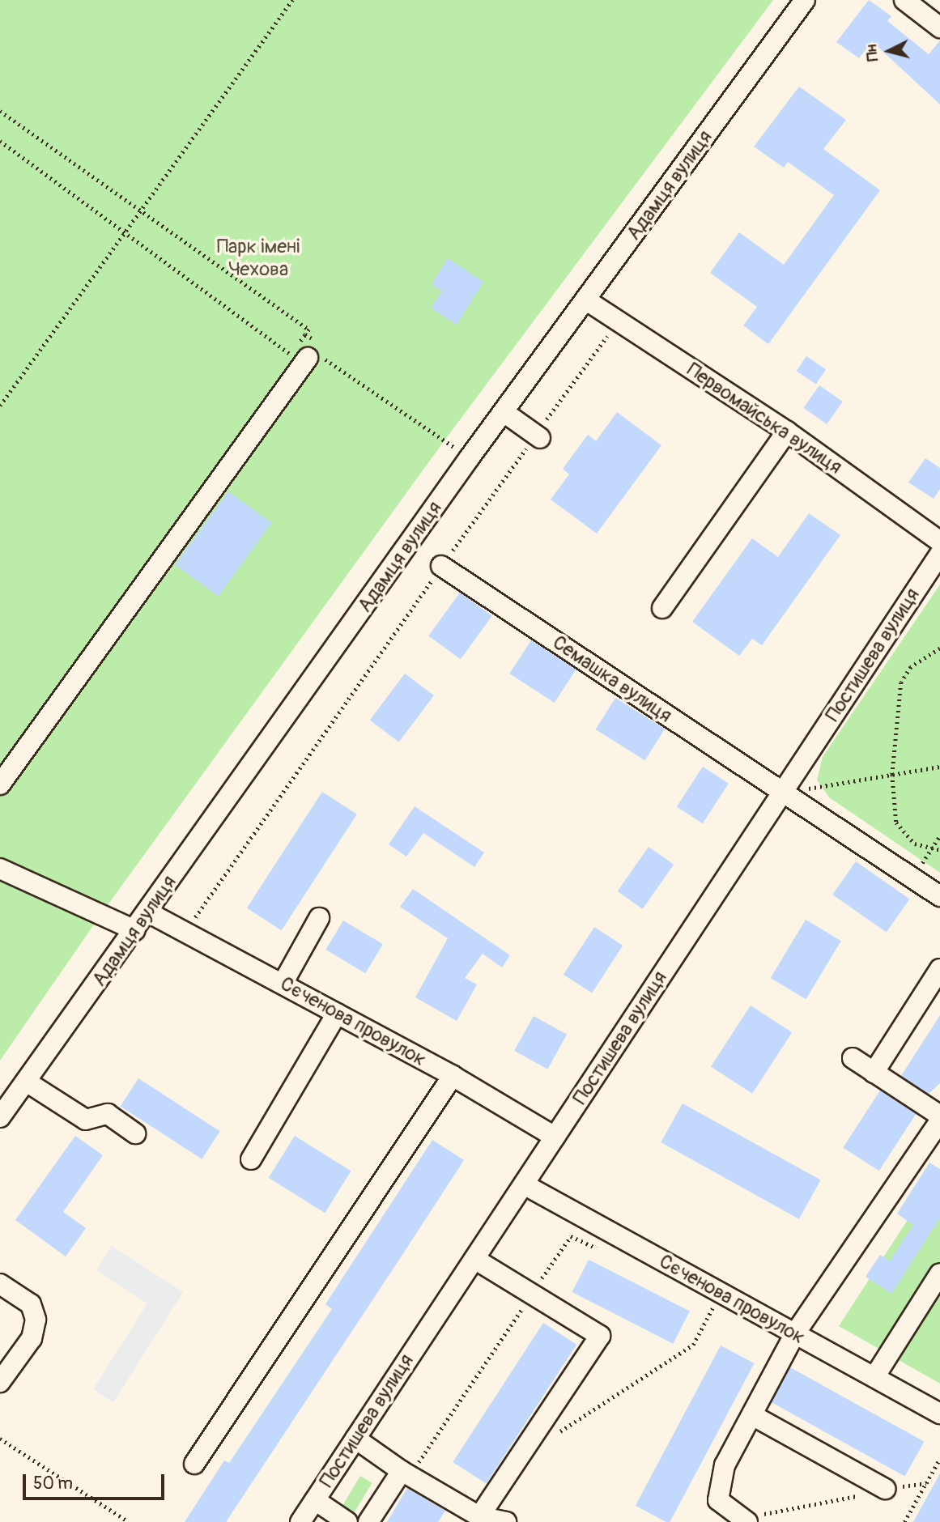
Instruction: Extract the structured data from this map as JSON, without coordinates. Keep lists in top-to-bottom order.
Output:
{
  "streets": {
    "street": [
      "Адамця вулиця",
      "Первомайська вулиця",
      "Постишева вулиця",
      "Семашка вулиця",
      "Сєченова провулок"
    ]
  },
  "crossings": [
    ["Адамця вулиця", "Первомайська вулиця"],
    ["Адамця вулиця", "Сєченова провулок"],
    ["Постишева вулиця", "Семашка вулиця"],
    ["Постишева вулиця", "Сєченова провулок"]
  ],
  "parks": ["Парк імені Чехова"],
  "scale_bar": "50 m",
  "north": "left"
}
